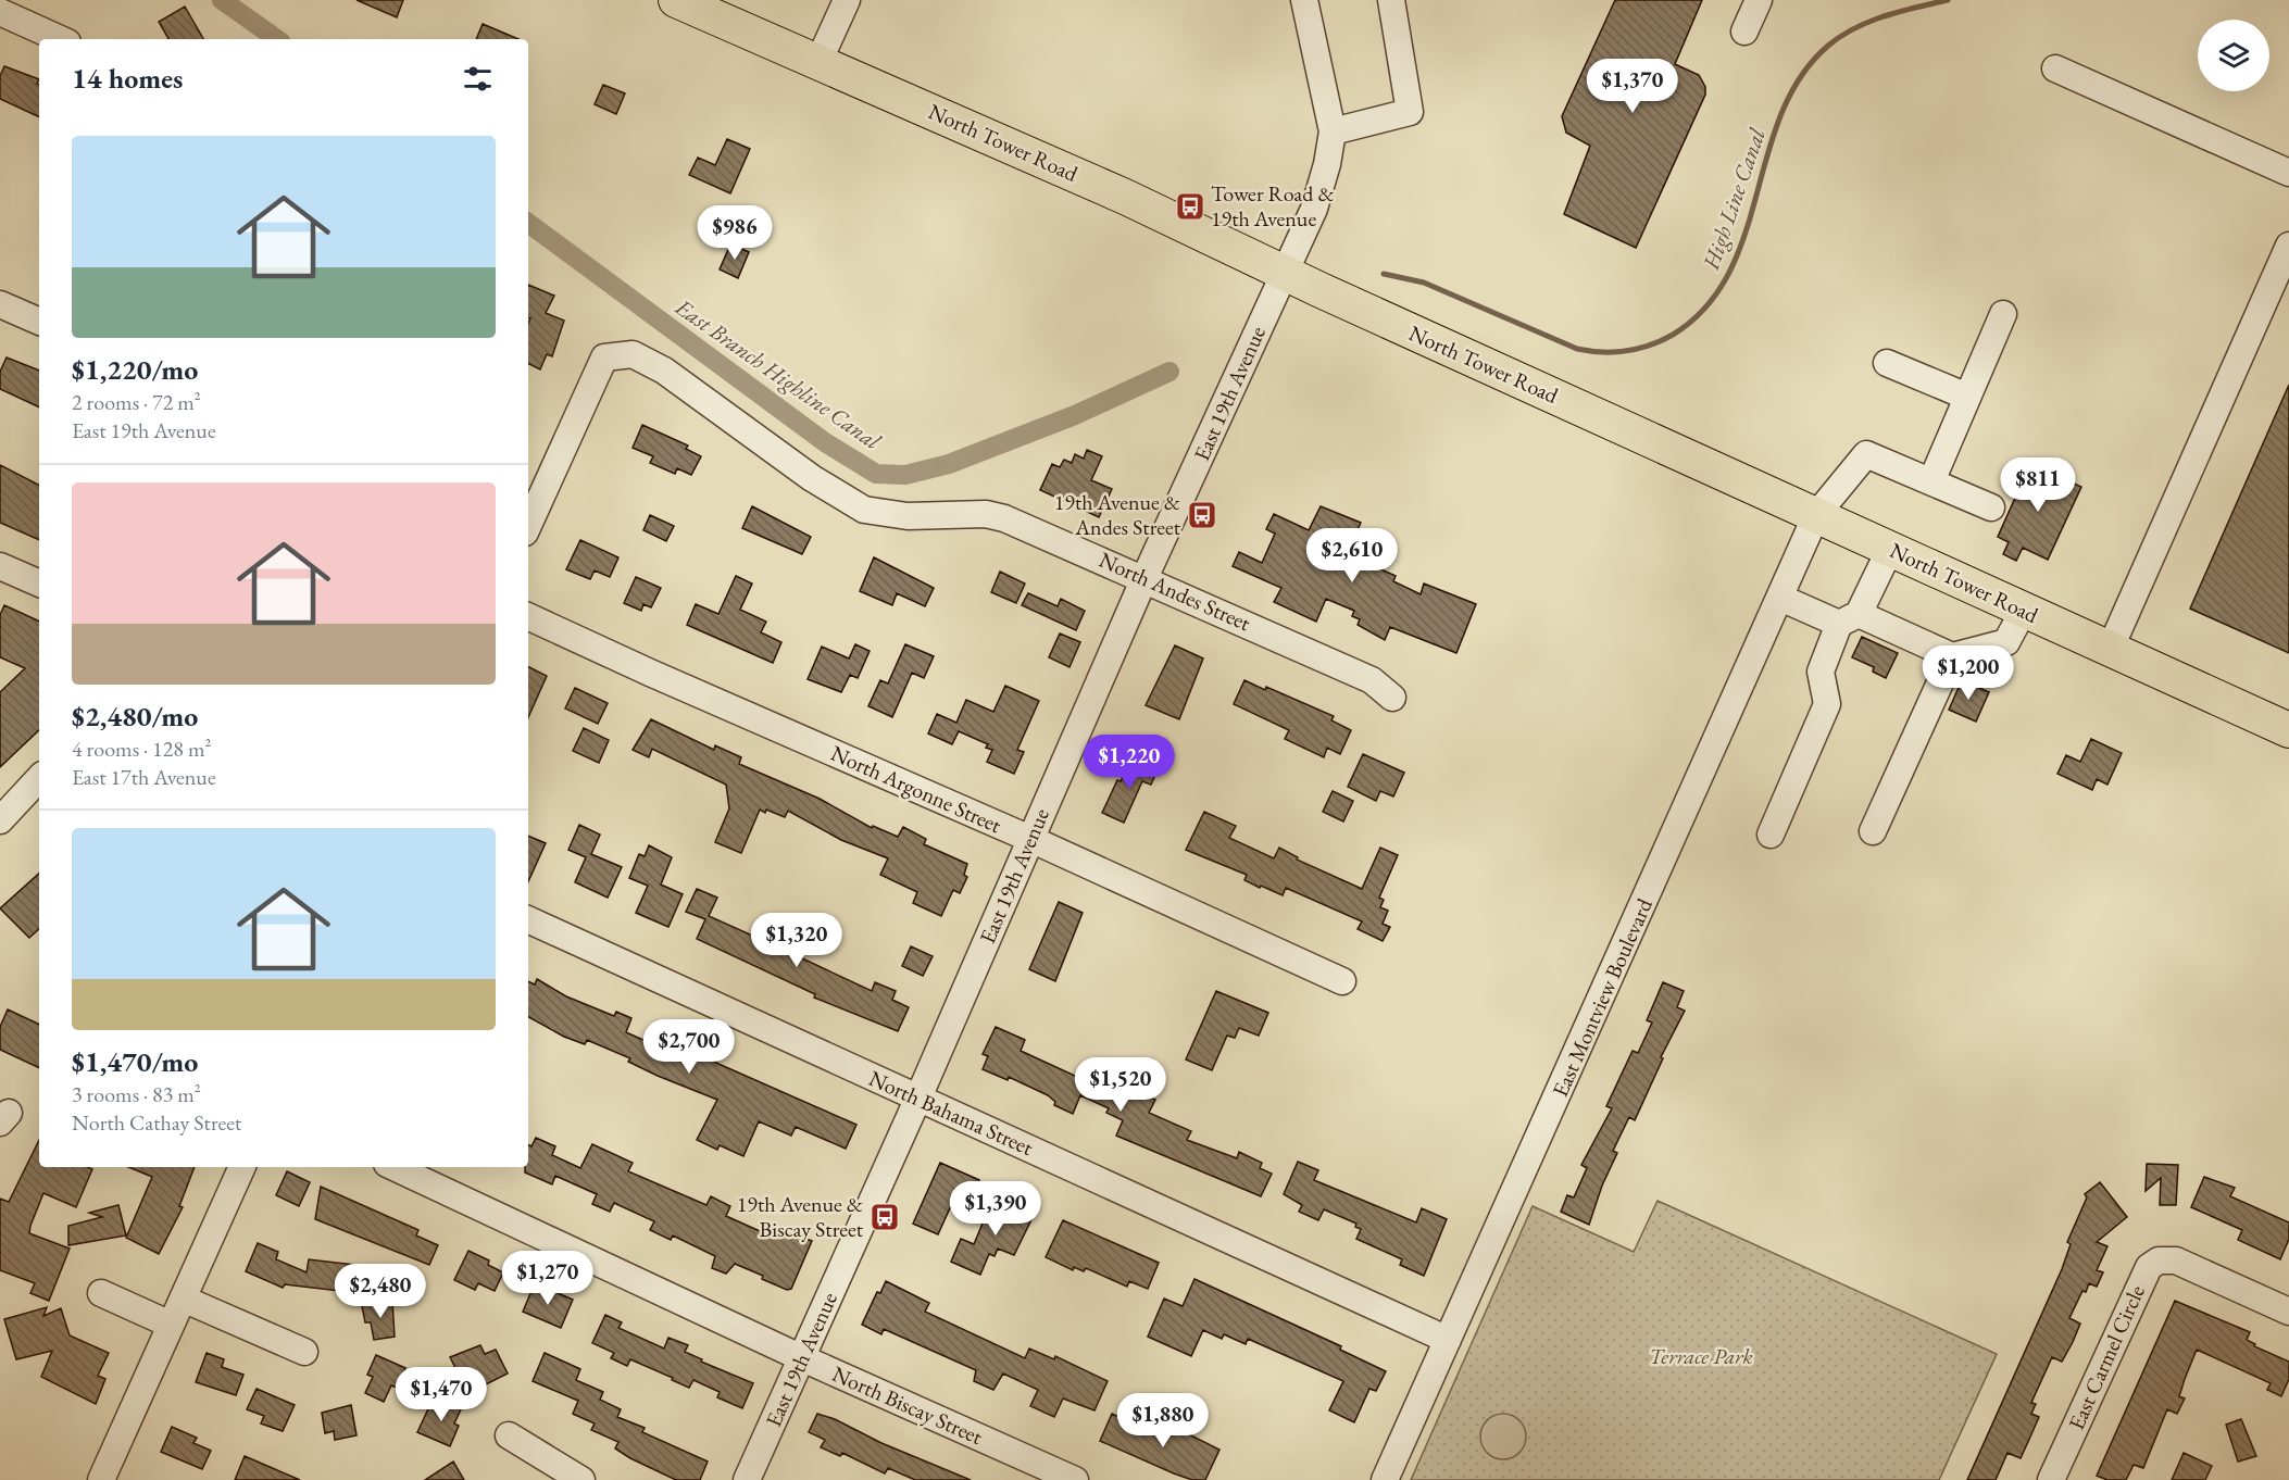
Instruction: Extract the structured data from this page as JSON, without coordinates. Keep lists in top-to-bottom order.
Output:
{
  "streets": {
    "main road": ["North Tower Road"],
    "street": [
      "East 19th Avenue",
      "North Andes Street",
      "North Argonne Street",
      "East Montview Boulevard",
      "North Bahama Street",
      "East Carmel Circle",
      "North Biscay Street"
    ]
  },
  "crossings": [
    ["North Tower Road", "East 19th Avenue"],
    ["North Tower Road", "East Montview Boulevard"],
    ["East 19th Avenue", "North Andes Street"],
    ["East 19th Avenue", "North Argonne Street"],
    ["East 19th Avenue", "North Bahama Street"],
    ["East 19th Avenue", "North Biscay Street"],
    ["East Montview Boulevard", "North Bahama Street"]
  ],
  "water": ["High Line Canal", "East Branch Highline Canal"],
  "parks": ["Terrace Park"],
  "places": {
    "bus stop": ["Tower Road & 19th Avenue", "19th Avenue & Andes Street", "19th Avenue & Biscay Street"]
  },
  "page": {
    "heading": "14 homes",
    "price": [
      "$1,370",
      "$986",
      "$811",
      "$2,610",
      "$1,200",
      "$1,220",
      "$1,320",
      "$2,700",
      "$1,520",
      "$1,390",
      "$1,270",
      "$2,480",
      "$1,470",
      "$1,880"
    ],
    "list": [
      {
        "name": "$1,220/mo",
        "note": "2 rooms · 72 m² · East 19th Avenue"
      },
      {
        "name": "$2,480/mo",
        "note": "4 rooms · 128 m² · East 17th Avenue"
      },
      {
        "name": "$1,470/mo",
        "note": "3 rooms · 83 m² · North Cathay Street"
      }
    ]
  }
}
